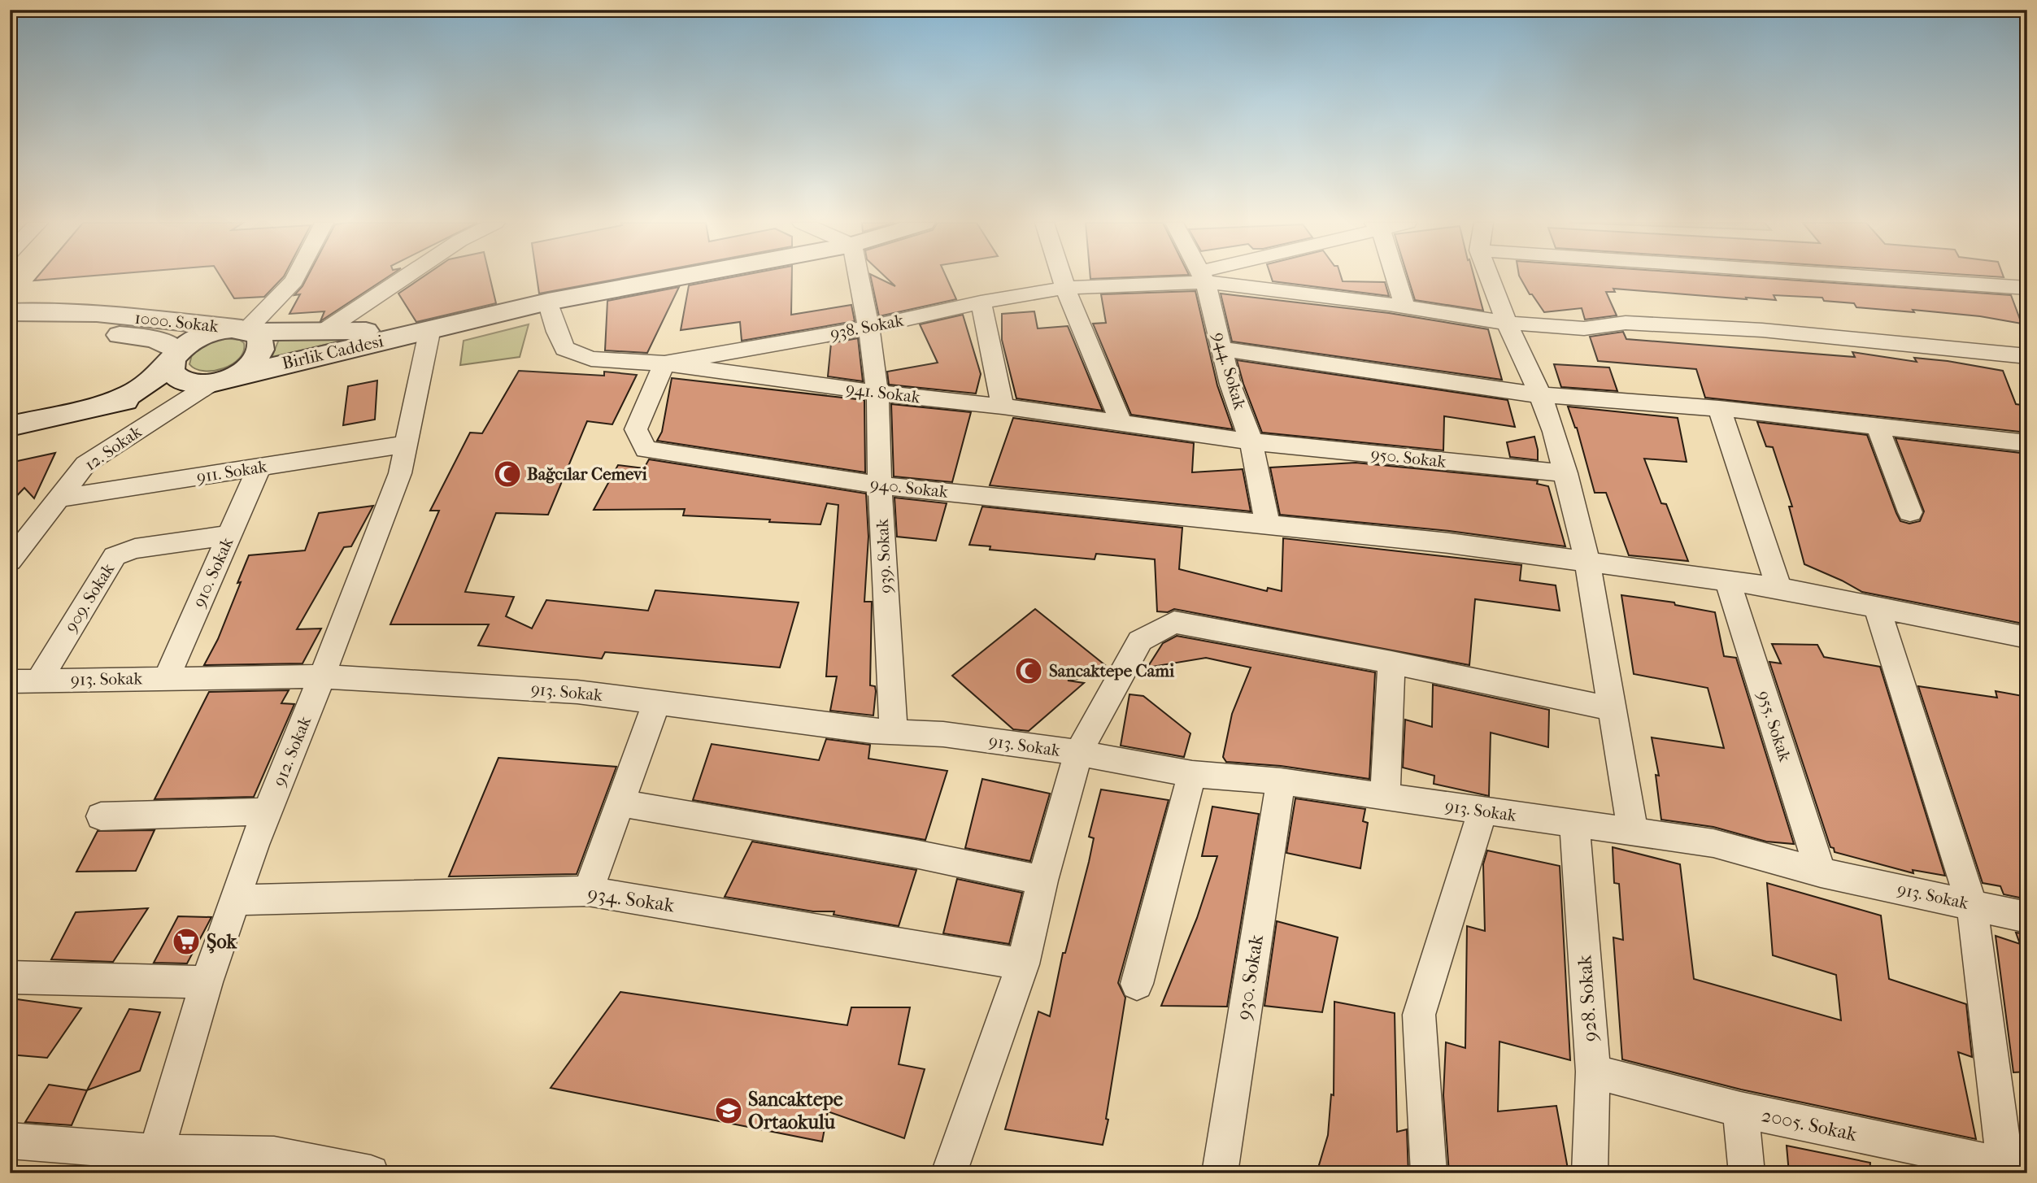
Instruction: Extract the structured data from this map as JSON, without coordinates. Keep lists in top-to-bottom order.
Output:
{
  "streets": {
    "main road": ["1000. Sokak", "Birlik Caddesi"],
    "street": [
      "938. Sokak",
      "944. Sokak",
      "941. Sokak",
      "12. Sokak",
      "950. Sokak",
      "911. Sokak",
      "940. Sokak",
      "939. Sokak",
      "910. Sokak",
      "909. Sokak",
      "913. Sokak",
      "955. Sokak",
      "912. Sokak",
      "934. Sokak",
      "930. Sokak",
      "928. Sokak",
      "2005. Sokak"
    ]
  },
  "crossings": [
    ["1000. Sokak", "Birlik Caddesi"],
    ["938. Sokak", "941. Sokak"],
    ["938. Sokak", "940. Sokak"],
    ["938. Sokak", "939. Sokak"],
    ["Birlik Caddesi", "941. Sokak"],
    ["Birlik Caddesi", "12. Sokak"],
    ["Birlik Caddesi", "912. Sokak"],
    ["944. Sokak", "941. Sokak"],
    ["944. Sokak", "950. Sokak"],
    ["944. Sokak", "940. Sokak"],
    ["941. Sokak", "950. Sokak"],
    ["941. Sokak", "940. Sokak"],
    ["941. Sokak", "939. Sokak"],
    ["12. Sokak", "911. Sokak"],
    ["911. Sokak", "910. Sokak"],
    ["911. Sokak", "912. Sokak"],
    ["940. Sokak", "939. Sokak"],
    ["940. Sokak", "955. Sokak"],
    ["939. Sokak", "913. Sokak"],
    ["910. Sokak", "909. Sokak"],
    ["910. Sokak", "913. Sokak"],
    ["909. Sokak", "913. Sokak"],
    ["913. Sokak", "955. Sokak"],
    ["913. Sokak", "912. Sokak"],
    ["913. Sokak", "930. Sokak"],
    ["913. Sokak", "928. Sokak"],
    ["912. Sokak", "934. Sokak"],
    ["928. Sokak", "2005. Sokak"]
  ],
  "places": {
    "mosque": ["Bağcılar Cemevi", "Sancaktepe Cami"],
    "supermarket": ["Şok"],
    "school or university": ["Sancaktepe Ortaokulu"]
  }
}
